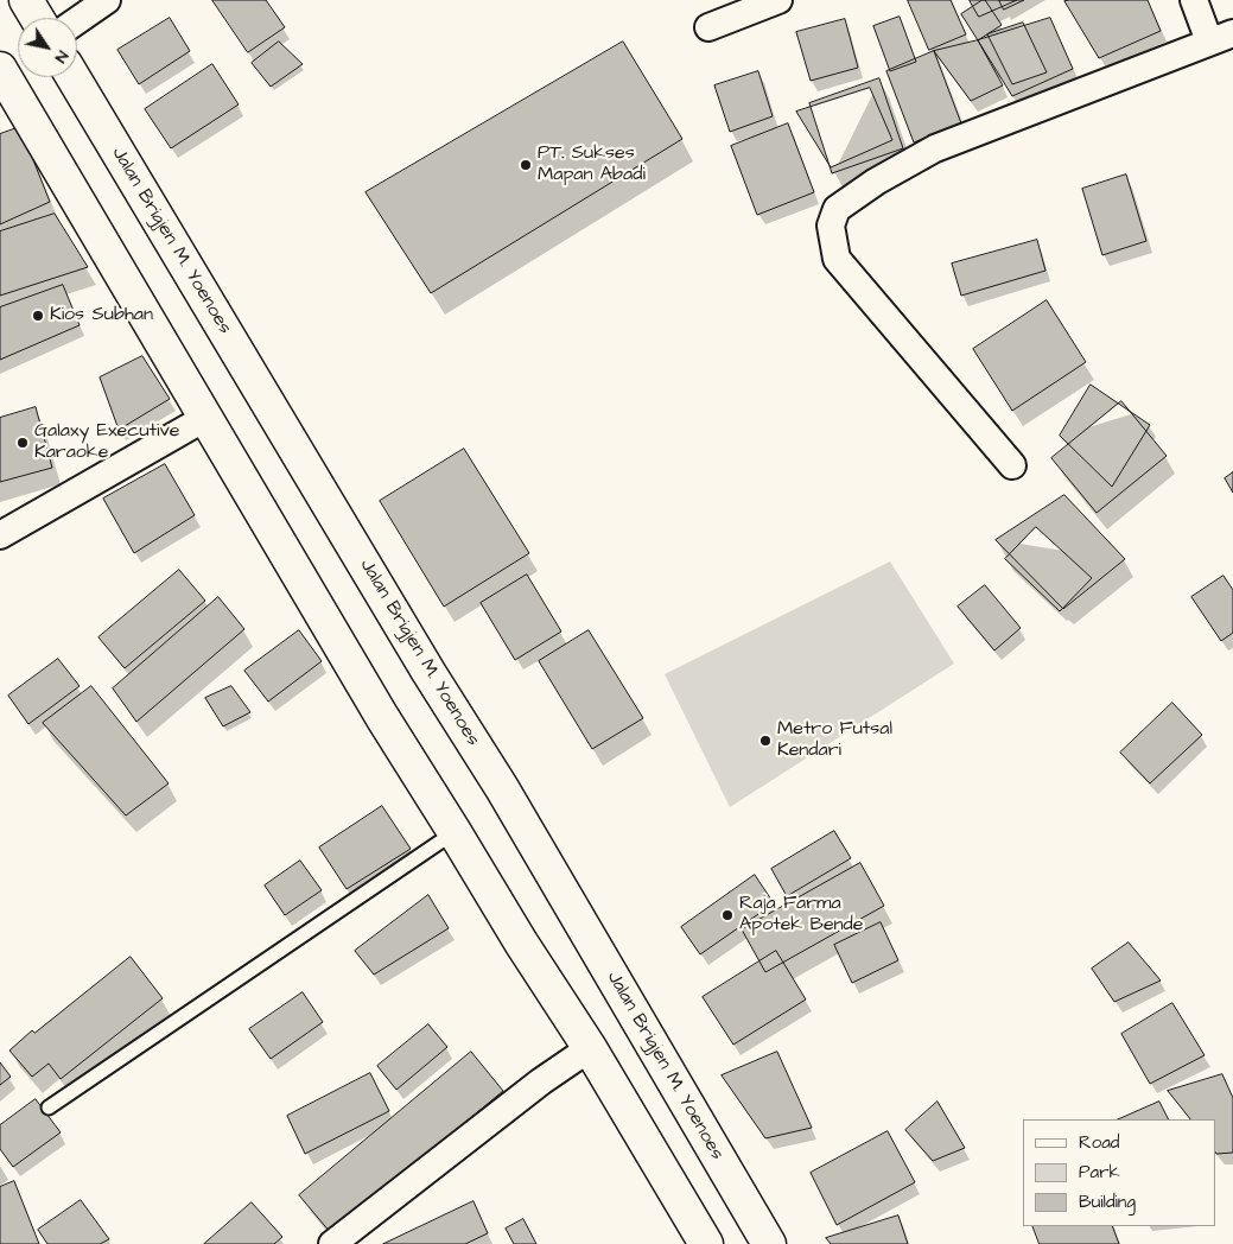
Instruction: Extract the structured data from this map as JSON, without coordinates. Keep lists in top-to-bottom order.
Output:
{
  "streets": {
    "main road": ["Jalan Brigjen M. Yoenoes"]
  },
  "places": [
    "PT. Sukses Mapan Abadi",
    "Kios Subhan",
    "Galaxy Executive Karaoke",
    "Metro Futsal Kendari",
    "Raja Farma Apotek Bende"
  ],
  "legend": ["Road", "Park", "Building"],
  "north": "bottom right"
}
